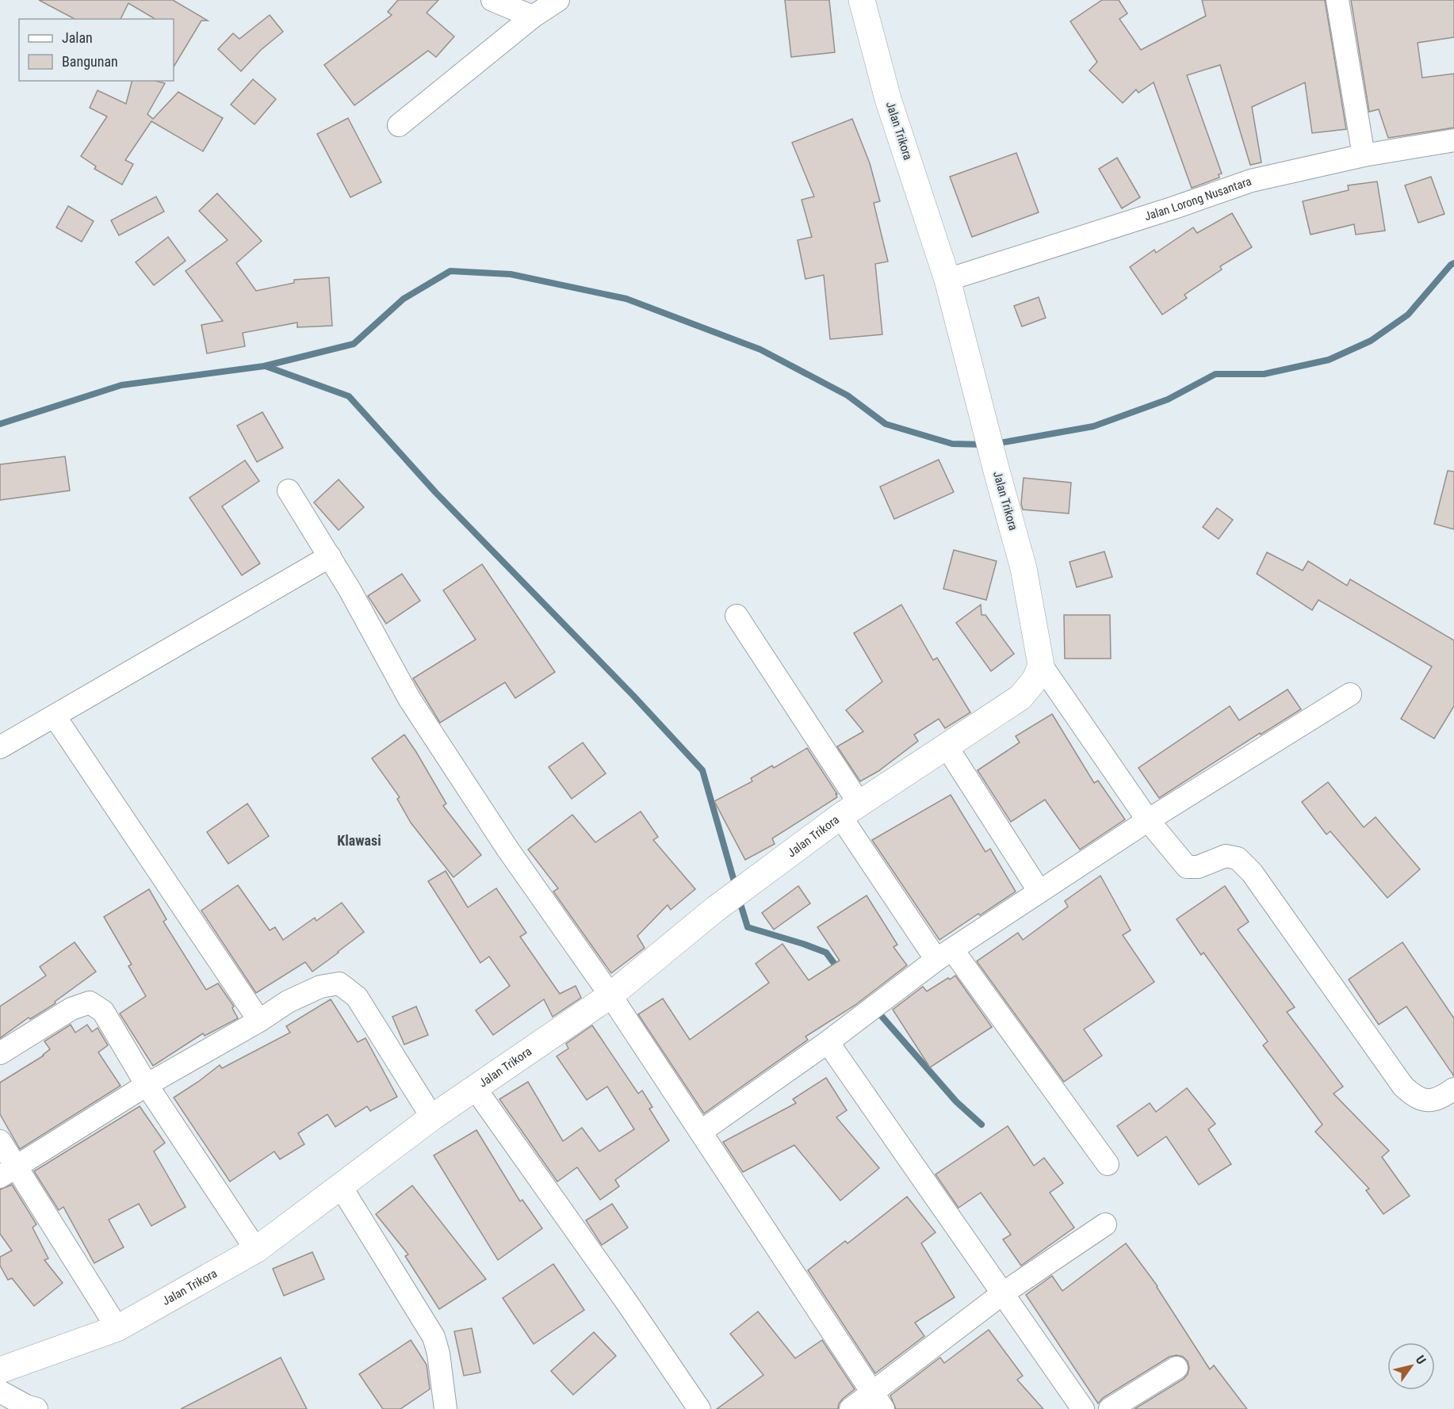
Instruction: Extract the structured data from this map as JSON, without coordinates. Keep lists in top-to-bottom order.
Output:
{
  "streets": {
    "street": ["Jalan Trikora", "Jalan Lorong Nusantara"]
  },
  "crossings": [
    ["Jalan Trikora", "Jalan Lorong Nusantara"]
  ],
  "districts": ["Klawasi"],
  "legend": ["Jalan", "Bangunan"],
  "north": "top right"
}
